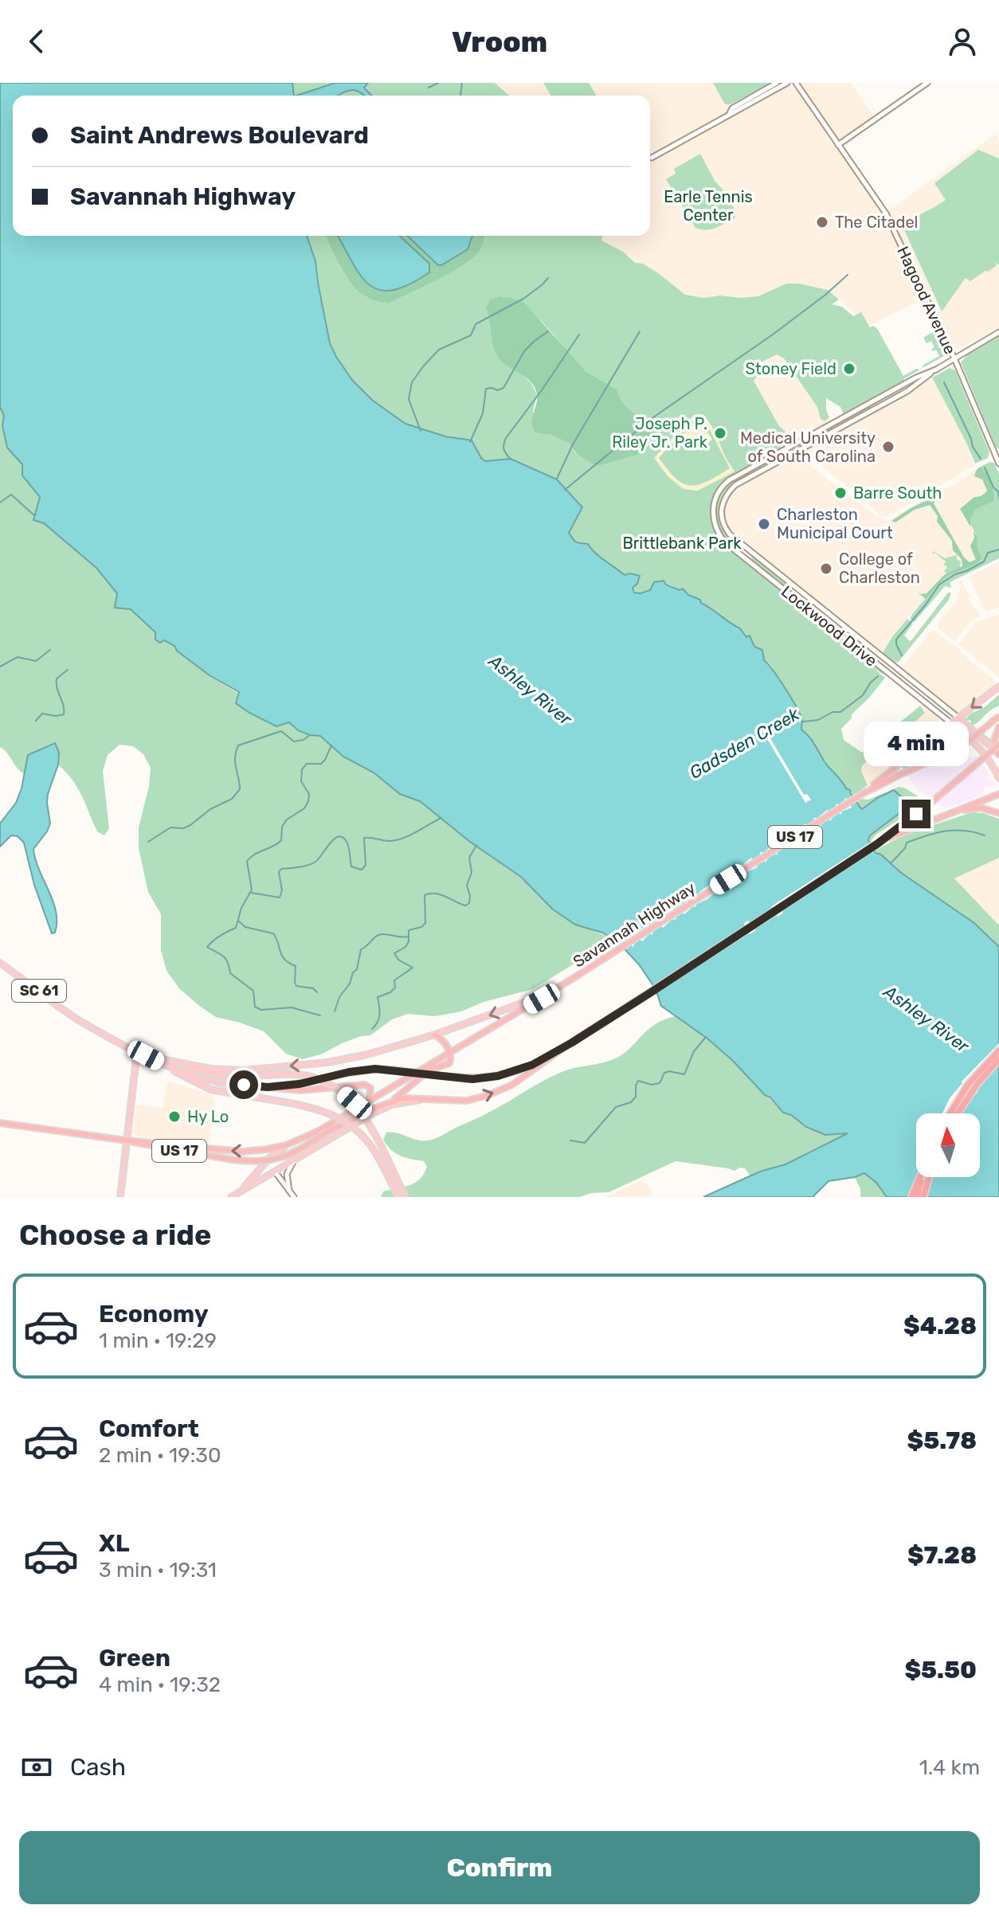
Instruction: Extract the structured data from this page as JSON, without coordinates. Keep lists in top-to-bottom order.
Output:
{
  "streets": {
    "highway": ["US 17", "Savannah Highway"],
    "main road": ["Hagood Avenue", "Lockwood Drive", "SC 61"]
  },
  "water": ["Ashley River", "Gadsden Creek"],
  "parks": ["Earle Tennis Center", "Brittlebank Park"],
  "places": [
    "The Citadel",
    "Stoney Field",
    "Joseph P. Riley Jr. Park",
    "Medical University of South Carolina",
    "Barre South",
    "Charleston Municipal Court",
    "College of Charleston",
    "Hy Lo"
  ],
  "north": "top",
  "page": {
    "header": "Vroom",
    "banner": ["Saint Andrews Boulevard", "Savannah Highway"],
    "bubble": "4 min",
    "heading": "Choose a ride",
    "list": [
      {
        "name": "Economy",
        "note": "1 min · 19:29",
        "value": "$4.28"
      },
      {
        "name": "Comfort",
        "note": "2 min · 19:30",
        "value": "$5.78"
      },
      {
        "name": "XL",
        "note": "3 min · 19:31",
        "value": "$7.28"
      },
      {
        "name": "Green",
        "note": "4 min · 19:32",
        "value": "$5.50"
      }
    ],
    "pay": ["Cash", "1.4 km"],
    "buttons": "Confirm"
  }
}
